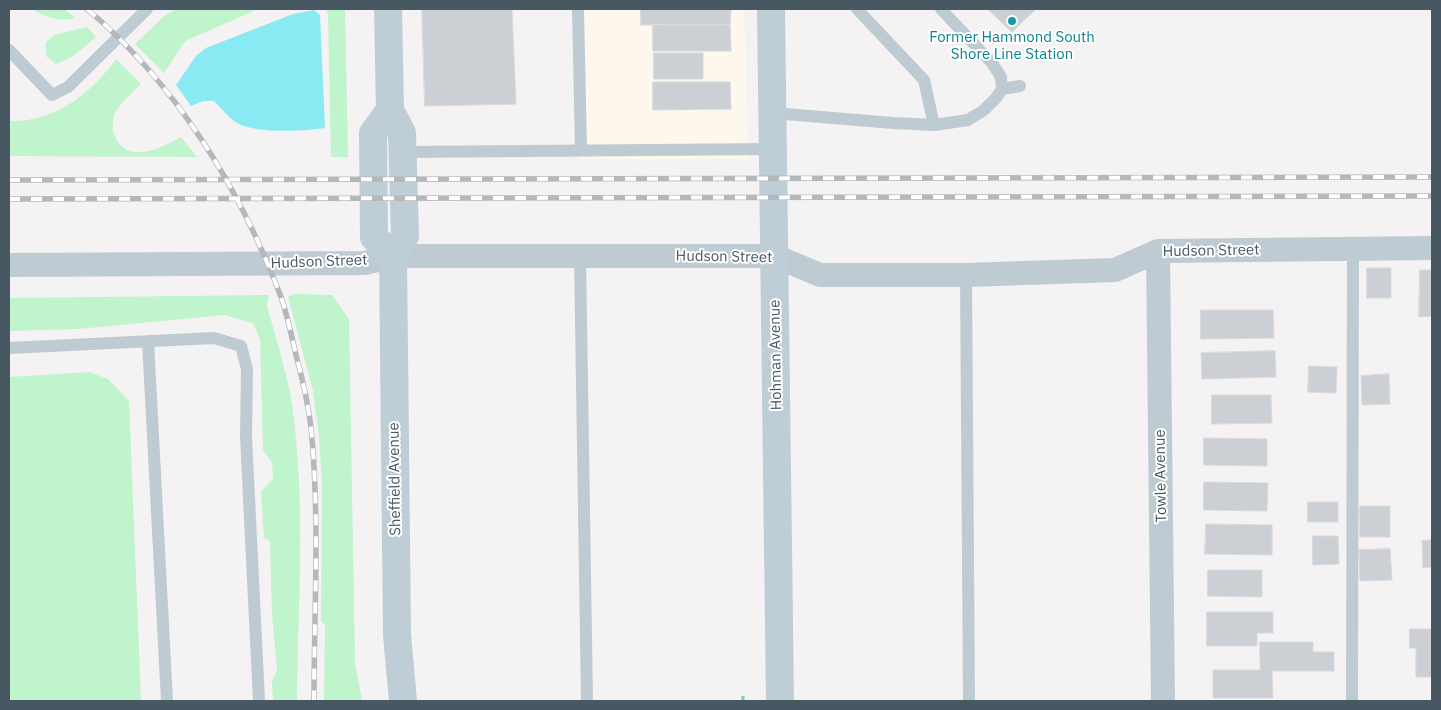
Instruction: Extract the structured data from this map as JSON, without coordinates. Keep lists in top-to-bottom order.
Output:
{
  "streets": {
    "main road": ["Hohman Avenue", "Sheffield Avenue"],
    "street": ["Hudson Street", "Towle Avenue"]
  },
  "crossings": [
    ["Hudson Street", "Hohman Avenue"],
    ["Hudson Street", "Towle Avenue"],
    ["Hudson Street", "Sheffield Avenue"]
  ],
  "places": ["Former Hammond South Shore Line Station"]
}
